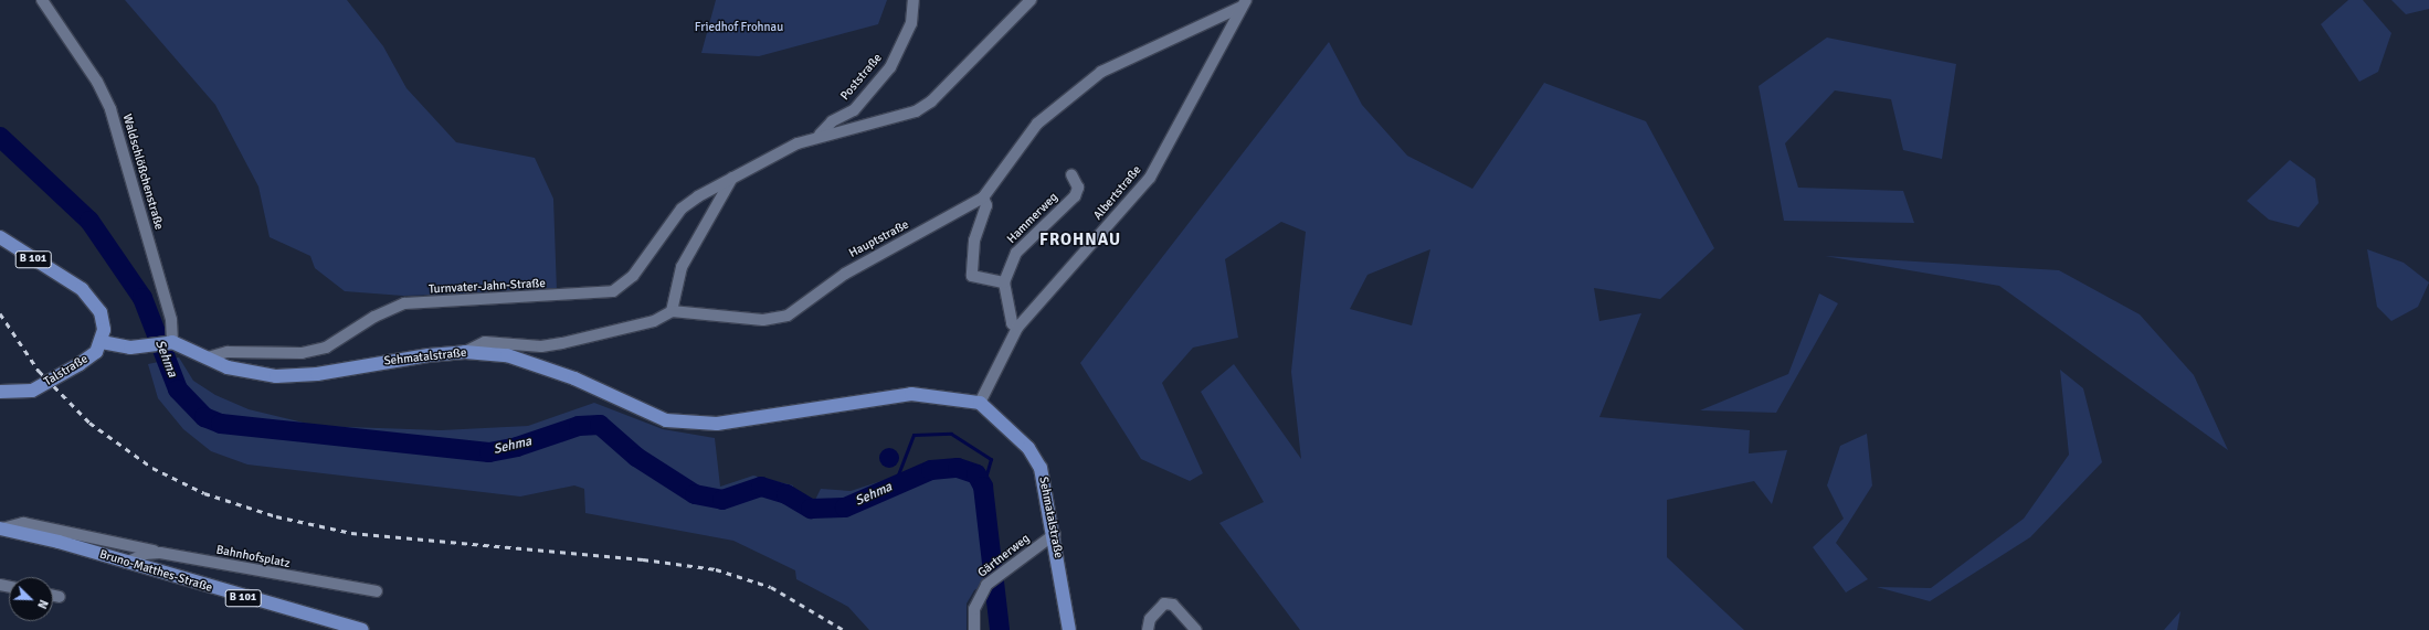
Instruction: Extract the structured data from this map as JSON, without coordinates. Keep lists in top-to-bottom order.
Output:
{
  "streets": {
    "main road": [
      "B 101",
      "Sehmatalstraße",
      "Talstraße",
      "Bruno-Matthes-Straße"
    ],
    "street": [
      "Poststraße",
      "Waldschlößchenstraße",
      "Albertstraße",
      "Hammerweg",
      "Hauptstraße",
      "Turnvater-Jahn-Straße",
      "Gärtnerweg",
      "Bahnhofsplatz"
    ]
  },
  "crossings": [
    ["Poststraße", "Turnvater-Jahn-Straße"],
    ["Waldschlößchenstraße", "Sehmatalstraße"],
    ["Albertstraße", "Hauptstraße"],
    ["Albertstraße", "Sehmatalstraße"],
    ["B 101", "Talstraße"],
    ["Turnvater-Jahn-Straße", "Sehmatalstraße"],
    ["Sehmatalstraße", "Gärtnerweg"],
    ["Bahnhofsplatz", "Bruno-Matthes-Straße"]
  ],
  "districts": ["FROHNAU"],
  "water": ["Sehma"],
  "parks": ["Friedhof Frohnau"],
  "north": "bottom right"
}
